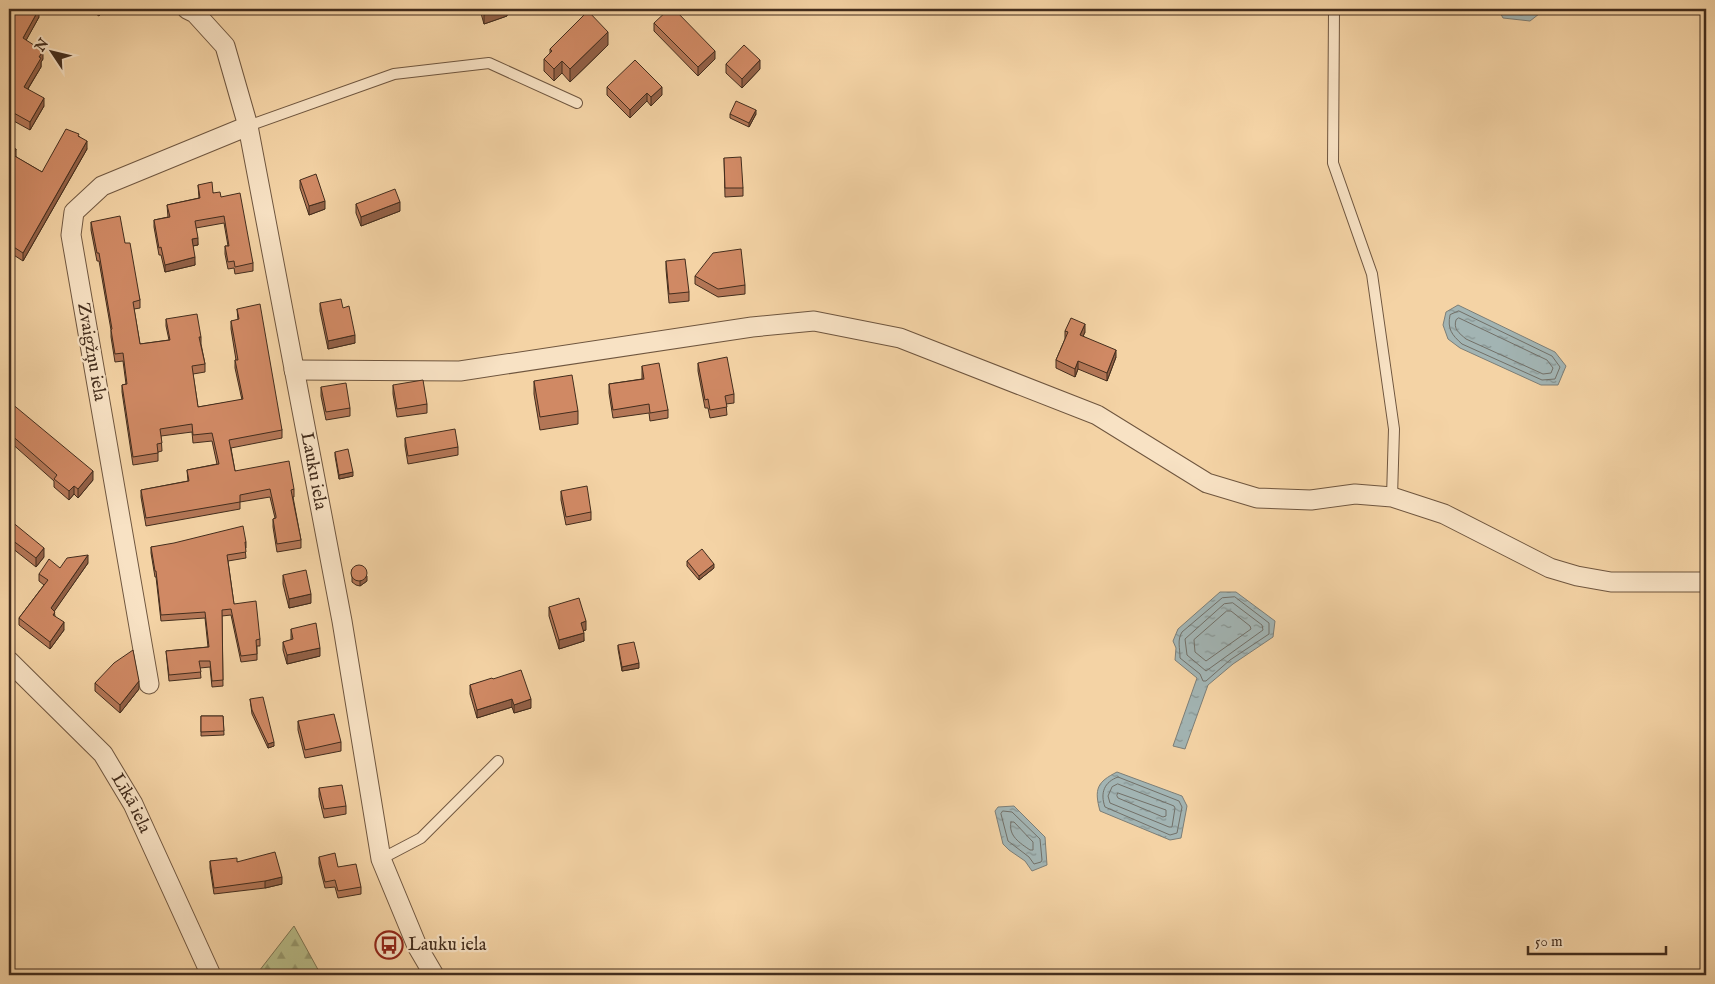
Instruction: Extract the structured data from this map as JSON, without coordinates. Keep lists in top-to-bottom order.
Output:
{
  "streets": {
    "street": ["Zvaigžņu iela", "Lauku iela", "Līkā iela"]
  },
  "crossings": [
    ["Zvaigžņu iela", "Lauku iela"]
  ],
  "places": {
    "bus stop": ["Lauku iela"]
  },
  "scale_bar": "50 m",
  "north": "top left"
}
